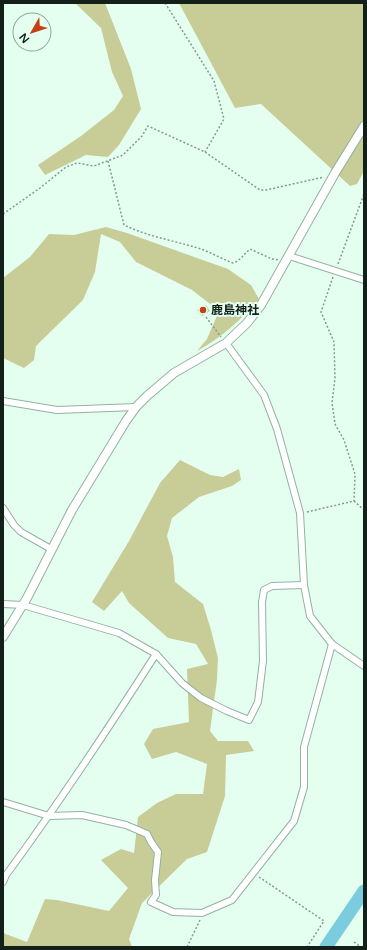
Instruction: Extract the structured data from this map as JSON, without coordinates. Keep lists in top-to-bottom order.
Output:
{
  "places": ["鹿島神社"],
  "north": "bottom left"
}
